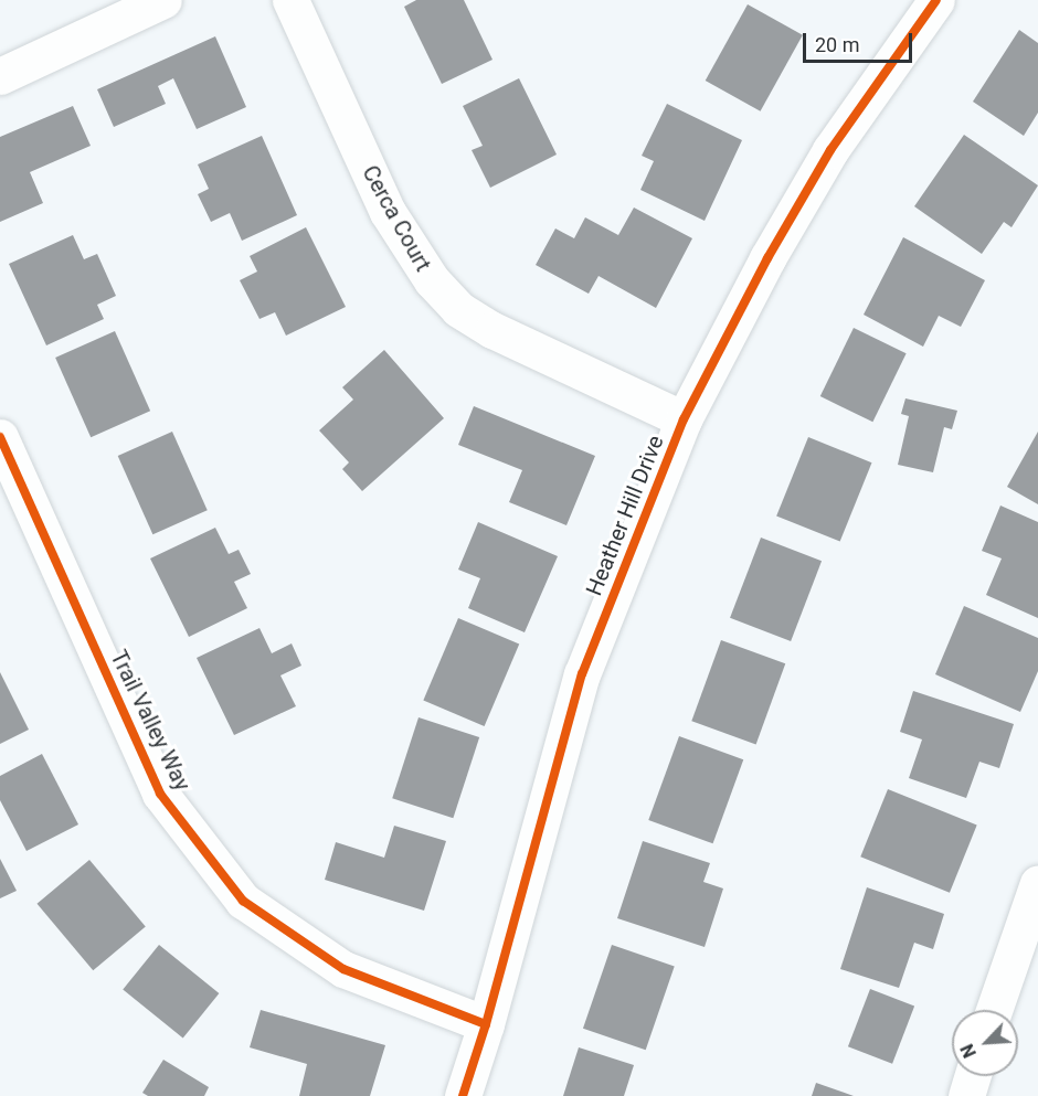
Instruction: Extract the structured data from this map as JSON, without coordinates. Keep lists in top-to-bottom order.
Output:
{
  "streets": {
    "street": ["Cerca Court", "Heather Hill Drive", "Trail Valley Way"]
  },
  "crossings": [
    ["Cerca Court", "Heather Hill Drive"],
    ["Heather Hill Drive", "Trail Valley Way"]
  ],
  "scale_bar": "20 m",
  "north": "bottom left"
}
